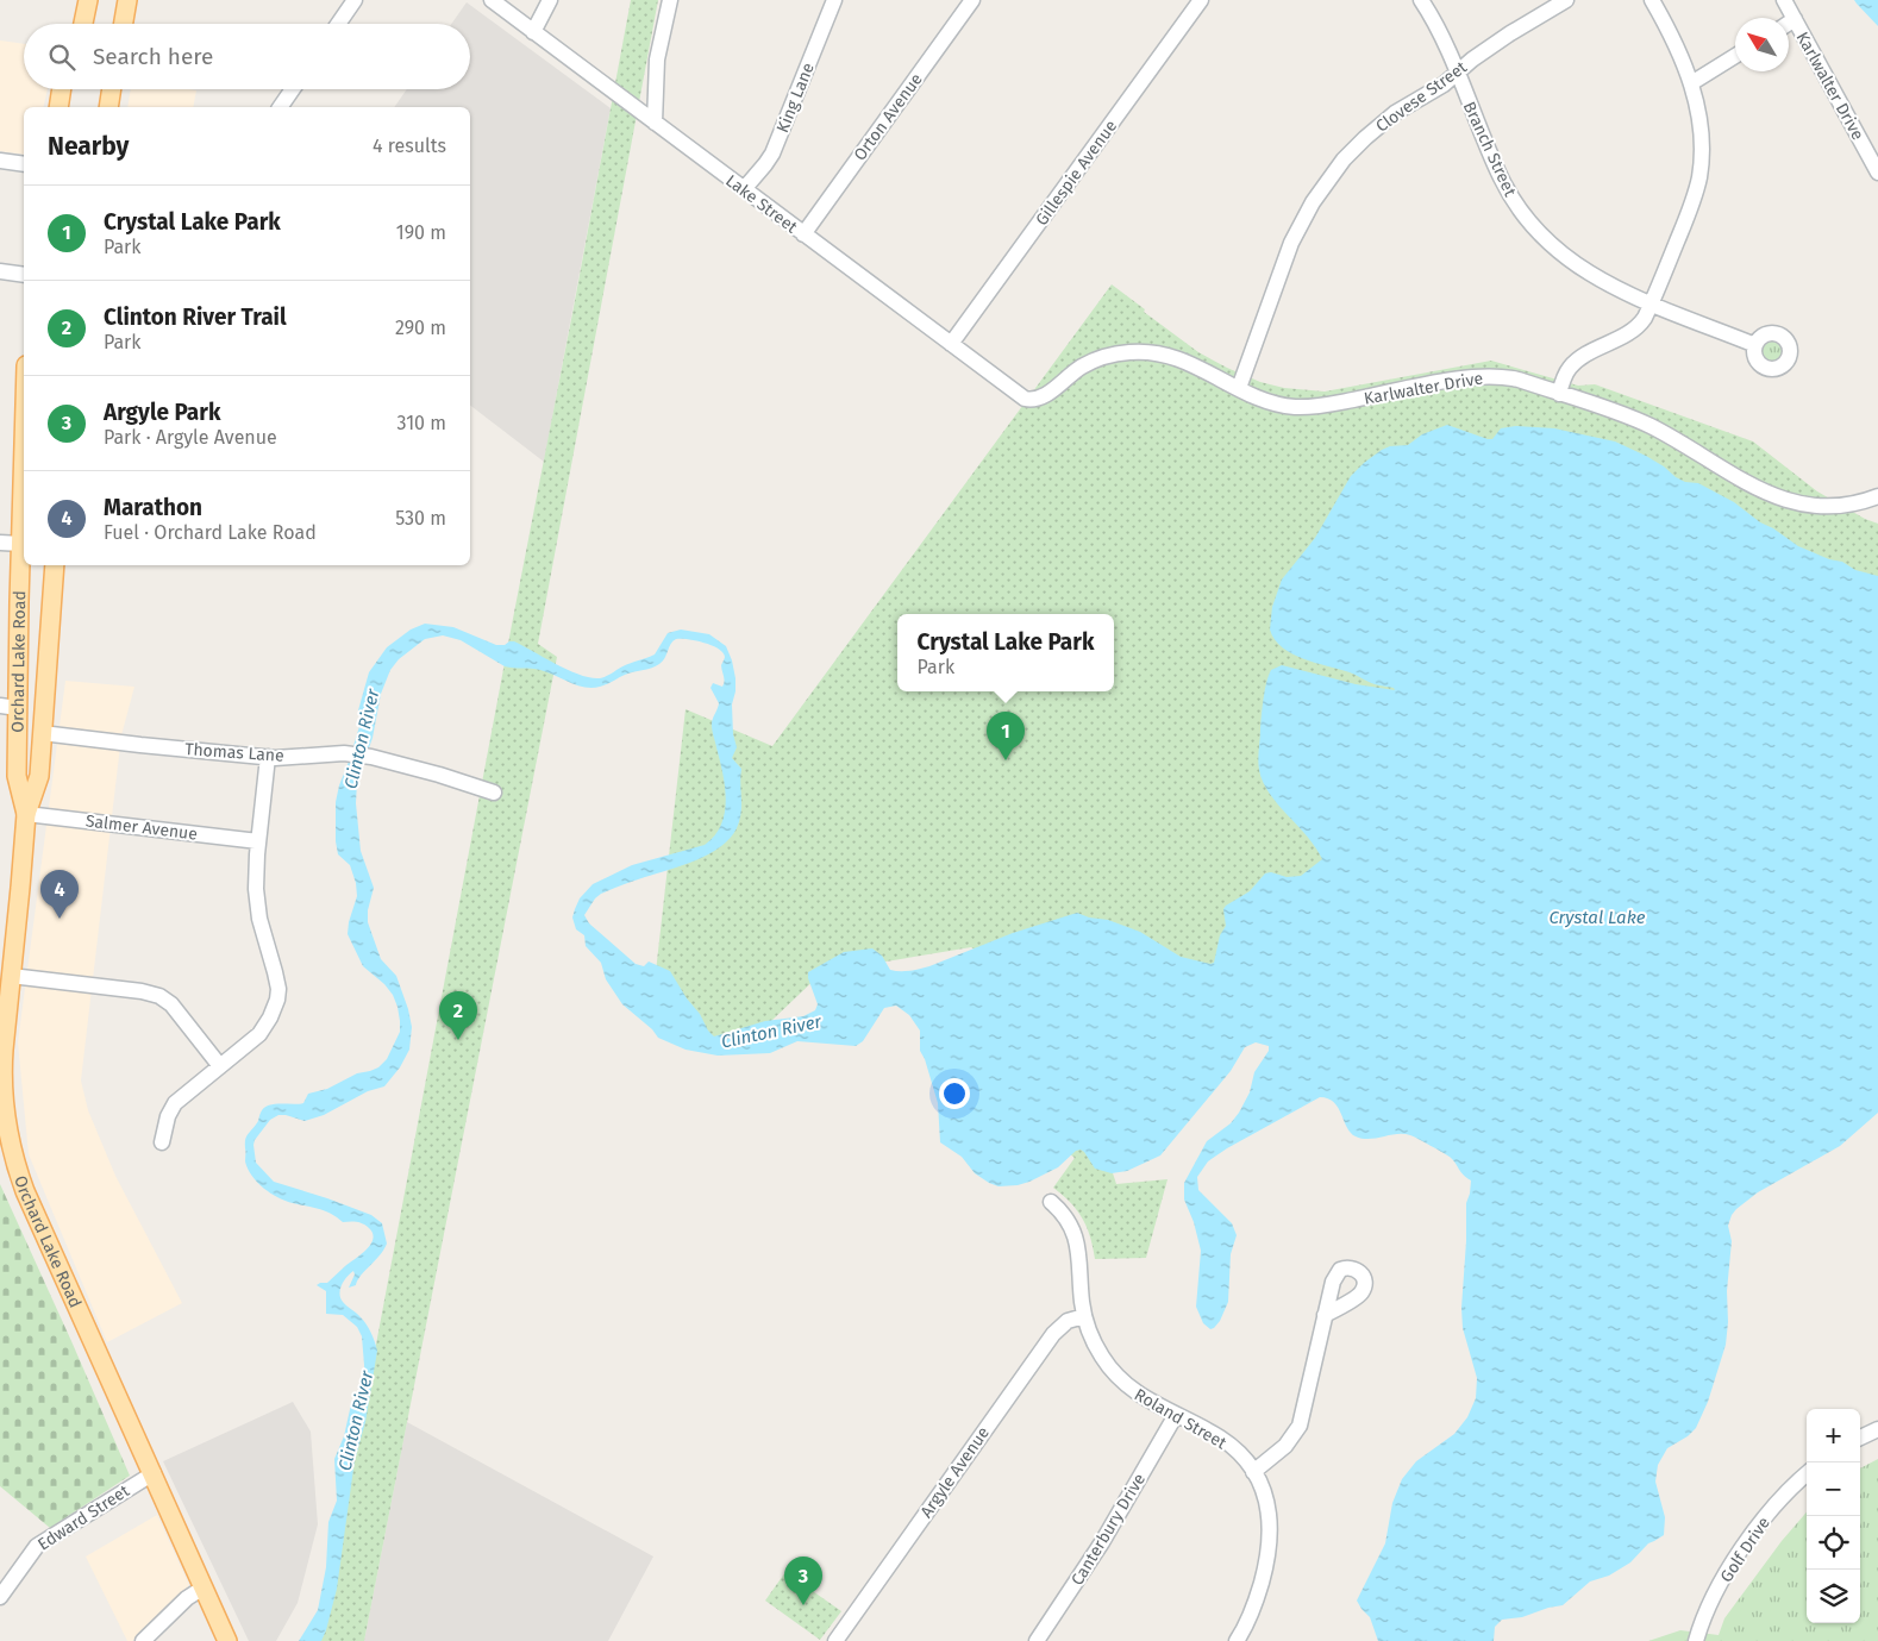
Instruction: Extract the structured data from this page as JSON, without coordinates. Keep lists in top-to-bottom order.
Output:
{
  "streets": {
    "main road": ["Orchard Lake Road"],
    "street": [
      "Karlwalter Drive",
      "Clovese Street",
      "King Lane",
      "Orton Avenue",
      "Branch Street",
      "Gillespie Avenue",
      "Lake Street",
      "Thomas Lane",
      "Salmer Avenue",
      "Roland Street",
      "Argyle Avenue",
      "Edward Street",
      "Canterbury Drive",
      "Golf Drive"
    ]
  },
  "crossings": [
    ["Karlwalter Drive", "Clovese Street"],
    ["Karlwalter Drive", "Lake Street"],
    ["Clovese Street", "Branch Street"],
    ["King Lane", "Lake Street"],
    ["Orton Avenue", "Lake Street"],
    ["Gillespie Avenue", "Lake Street"],
    ["Orchard Lake Road", "Thomas Lane"],
    ["Orchard Lake Road", "Salmer Avenue"],
    ["Orchard Lake Road", "Edward Street"],
    ["Roland Street", "Argyle Avenue"],
    ["Roland Street", "Canterbury Drive"]
  ],
  "water": ["Clinton River", "Crystal Lake"],
  "north": "top left",
  "page": {
    "search": "Search here",
    "heading": ["Nearby", "4 results"],
    "list": [
      {
        "mark": "1",
        "name": "Crystal Lake Park",
        "note": "Park",
        "value": "190 m"
      },
      {
        "mark": "2",
        "name": "Clinton River Trail",
        "note": "Park",
        "value": "290 m"
      },
      {
        "mark": "3",
        "name": "Argyle Park",
        "note": "Park · Argyle Avenue",
        "value": "310 m"
      },
      {
        "mark": "4",
        "name": "Marathon",
        "note": "Fuel · Orchard Lake Road",
        "value": "530 m"
      }
    ],
    "popup": ["Crystal Lake Park", "Park"],
    "pins": [
      "1",
      "4",
      "2",
      "3"
    ],
    "map_buttons": ["+", "−"]
  }
}
